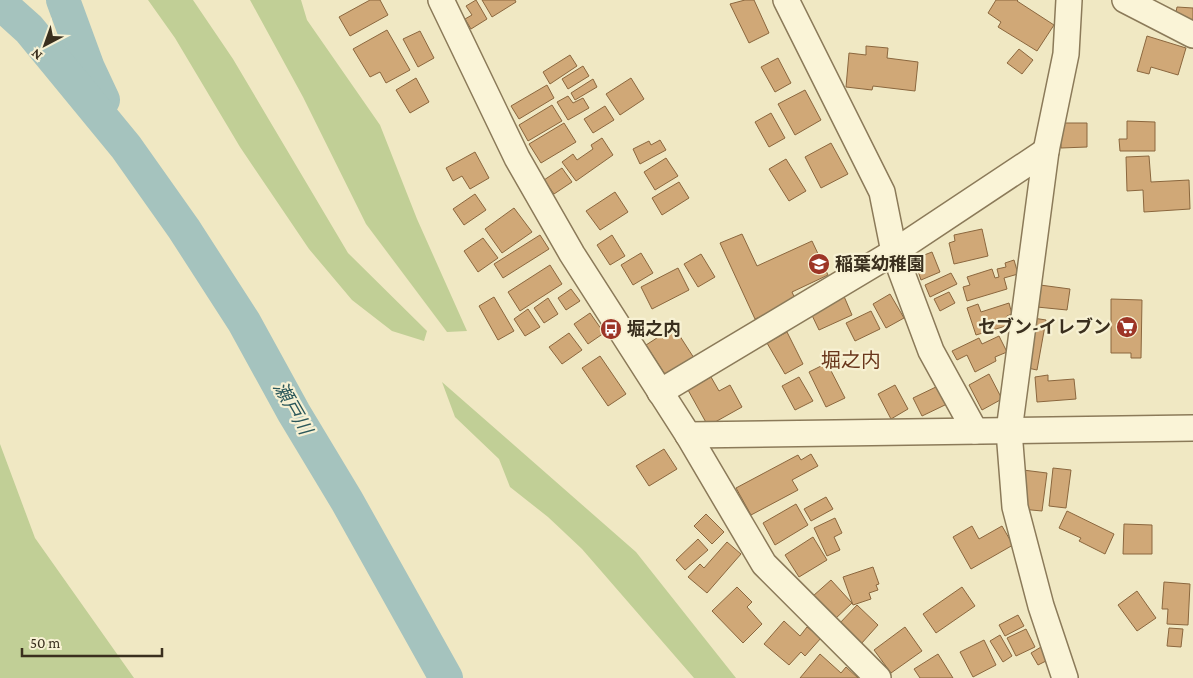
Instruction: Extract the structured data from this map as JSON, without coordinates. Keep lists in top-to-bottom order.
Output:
{
  "districts": ["堀之内"],
  "water": ["瀬戸川"],
  "places": {
    "school or university": ["稲葉幼稚園"],
    "supermarket": ["セブン-イレブン"],
    "bus stop": ["堀之内"]
  },
  "scale_bar": "50 m",
  "north": "bottom left"
}
